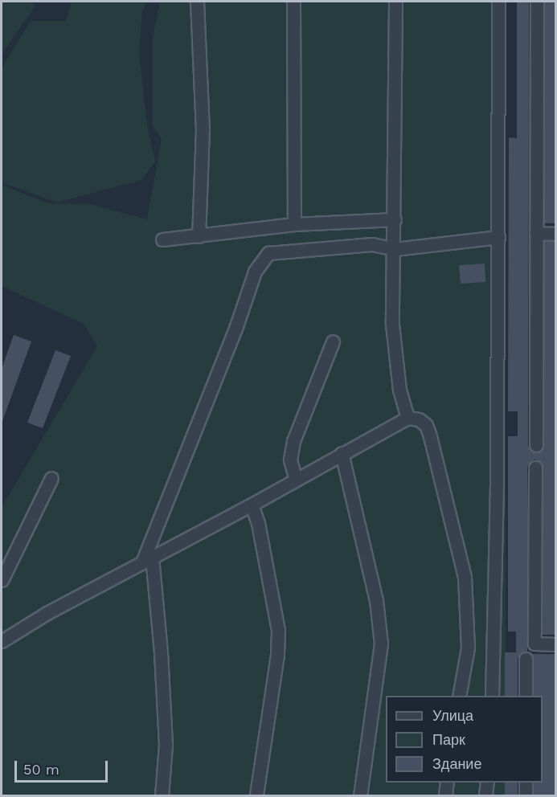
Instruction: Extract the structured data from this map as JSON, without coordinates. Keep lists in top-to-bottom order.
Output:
{
  "legend": ["Улица", "Парк", "Здание"],
  "scale_bar": "50 m"
}
